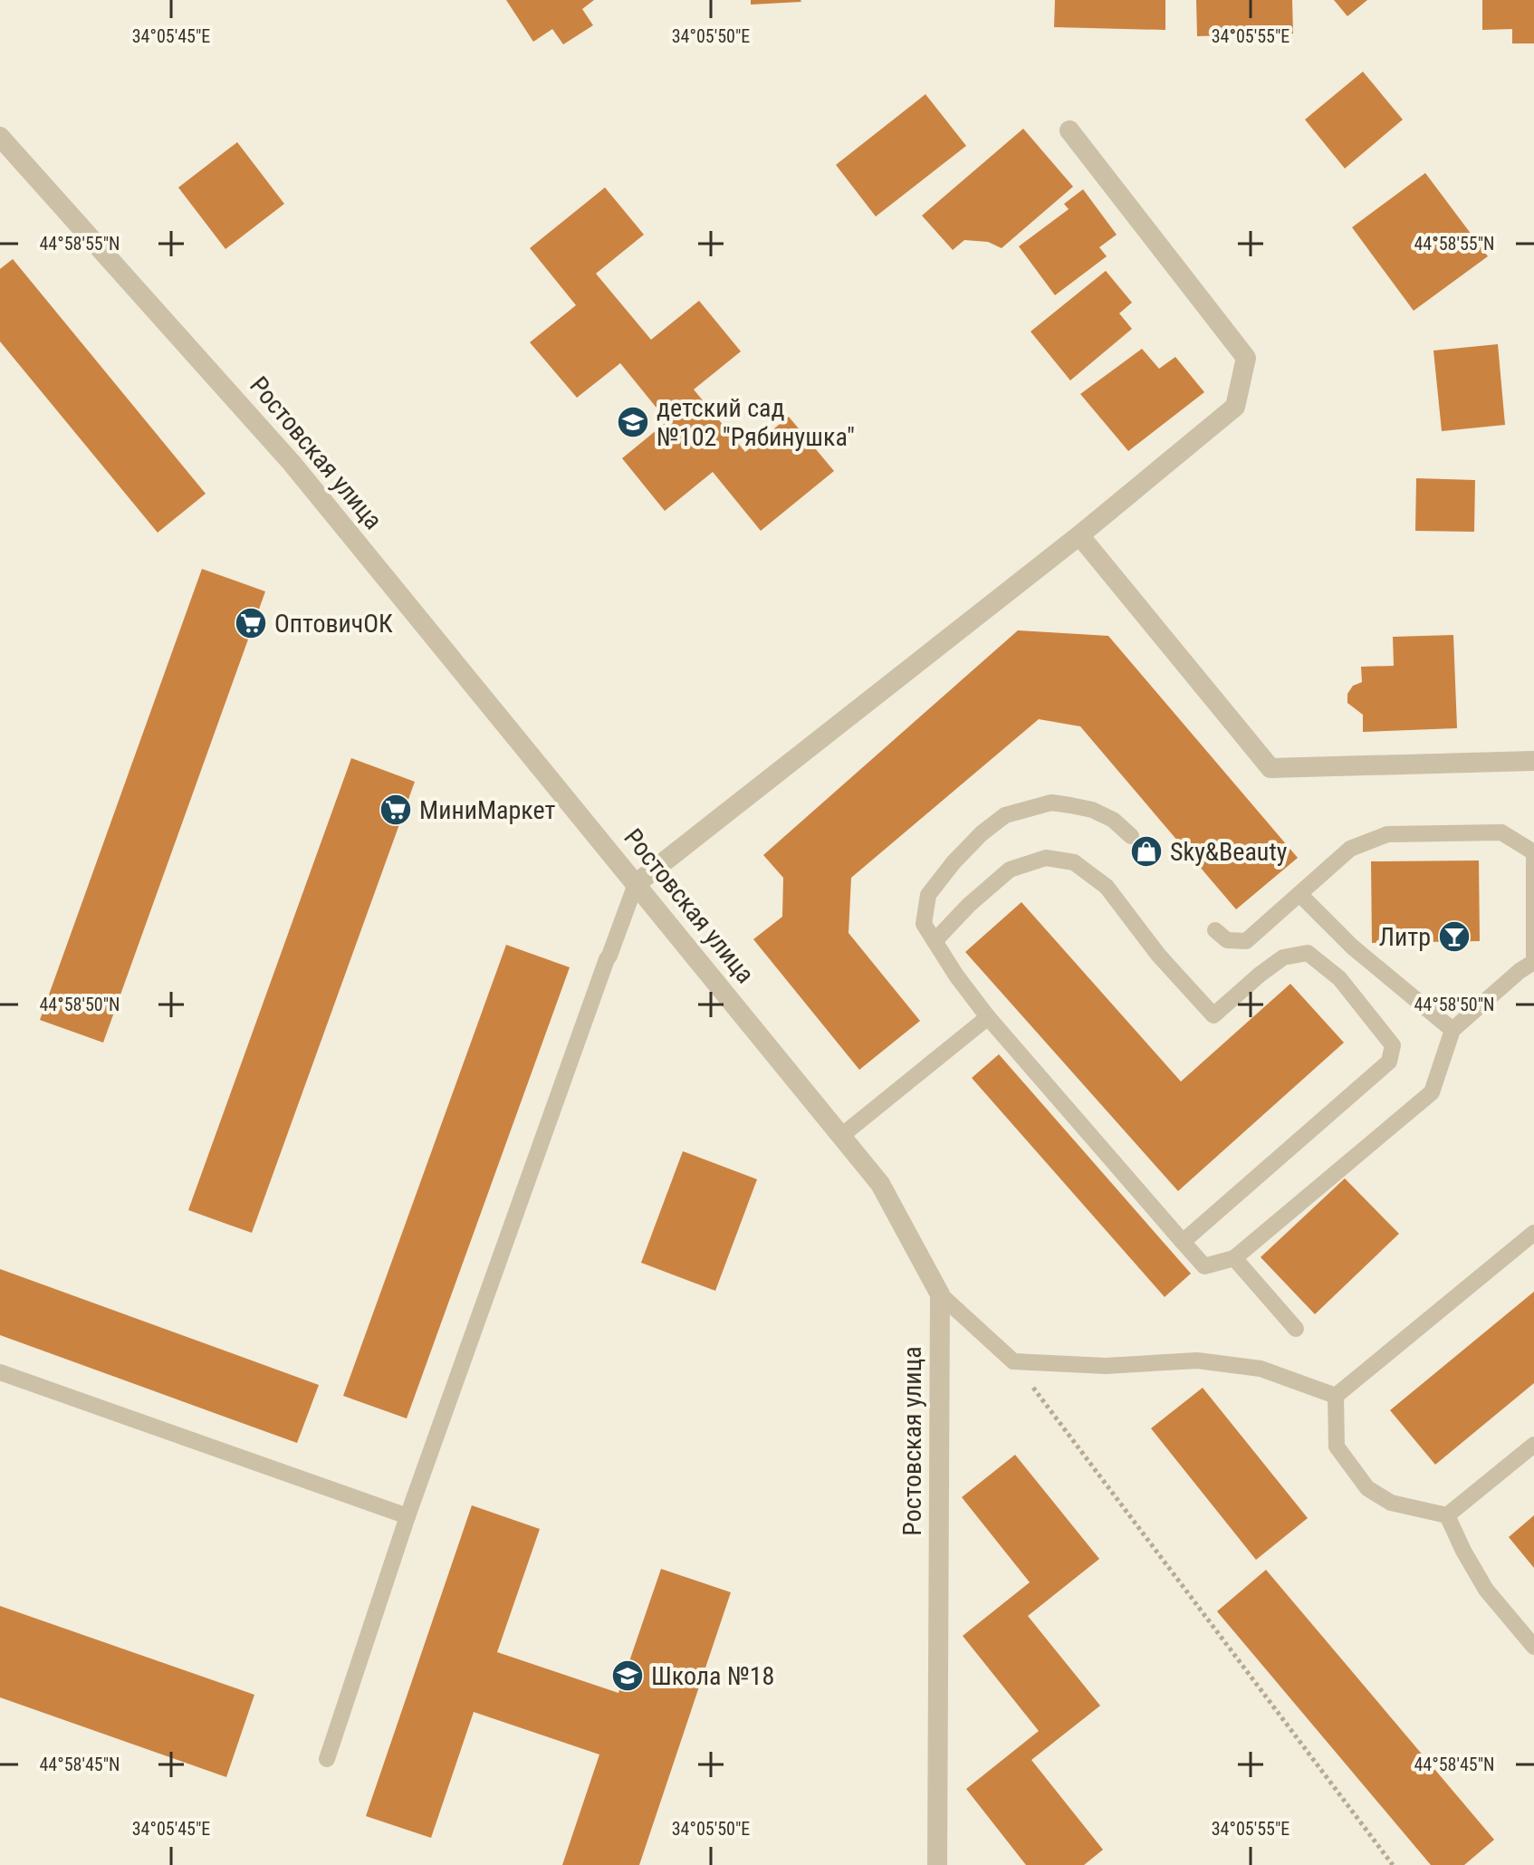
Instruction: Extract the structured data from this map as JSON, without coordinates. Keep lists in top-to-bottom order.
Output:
{
  "streets": {
    "street": ["Ростовская улица"]
  },
  "places": {
    "school or university": ["детский сад №102 \"Рябинушка\"", "Школа №18"],
    "supermarket": ["ОптовичОК", "МиниМаркет"],
    "shop": ["Sky&Beauty"],
    "bar": ["Литр"]
  },
  "coordinates": [
    "34°05'45\"E",
    "34°05'50\"E",
    "34°05'55\"E",
    "44°58'55\"N",
    "44°58'50\"N",
    "44°58'45\"N"
  ]
}
